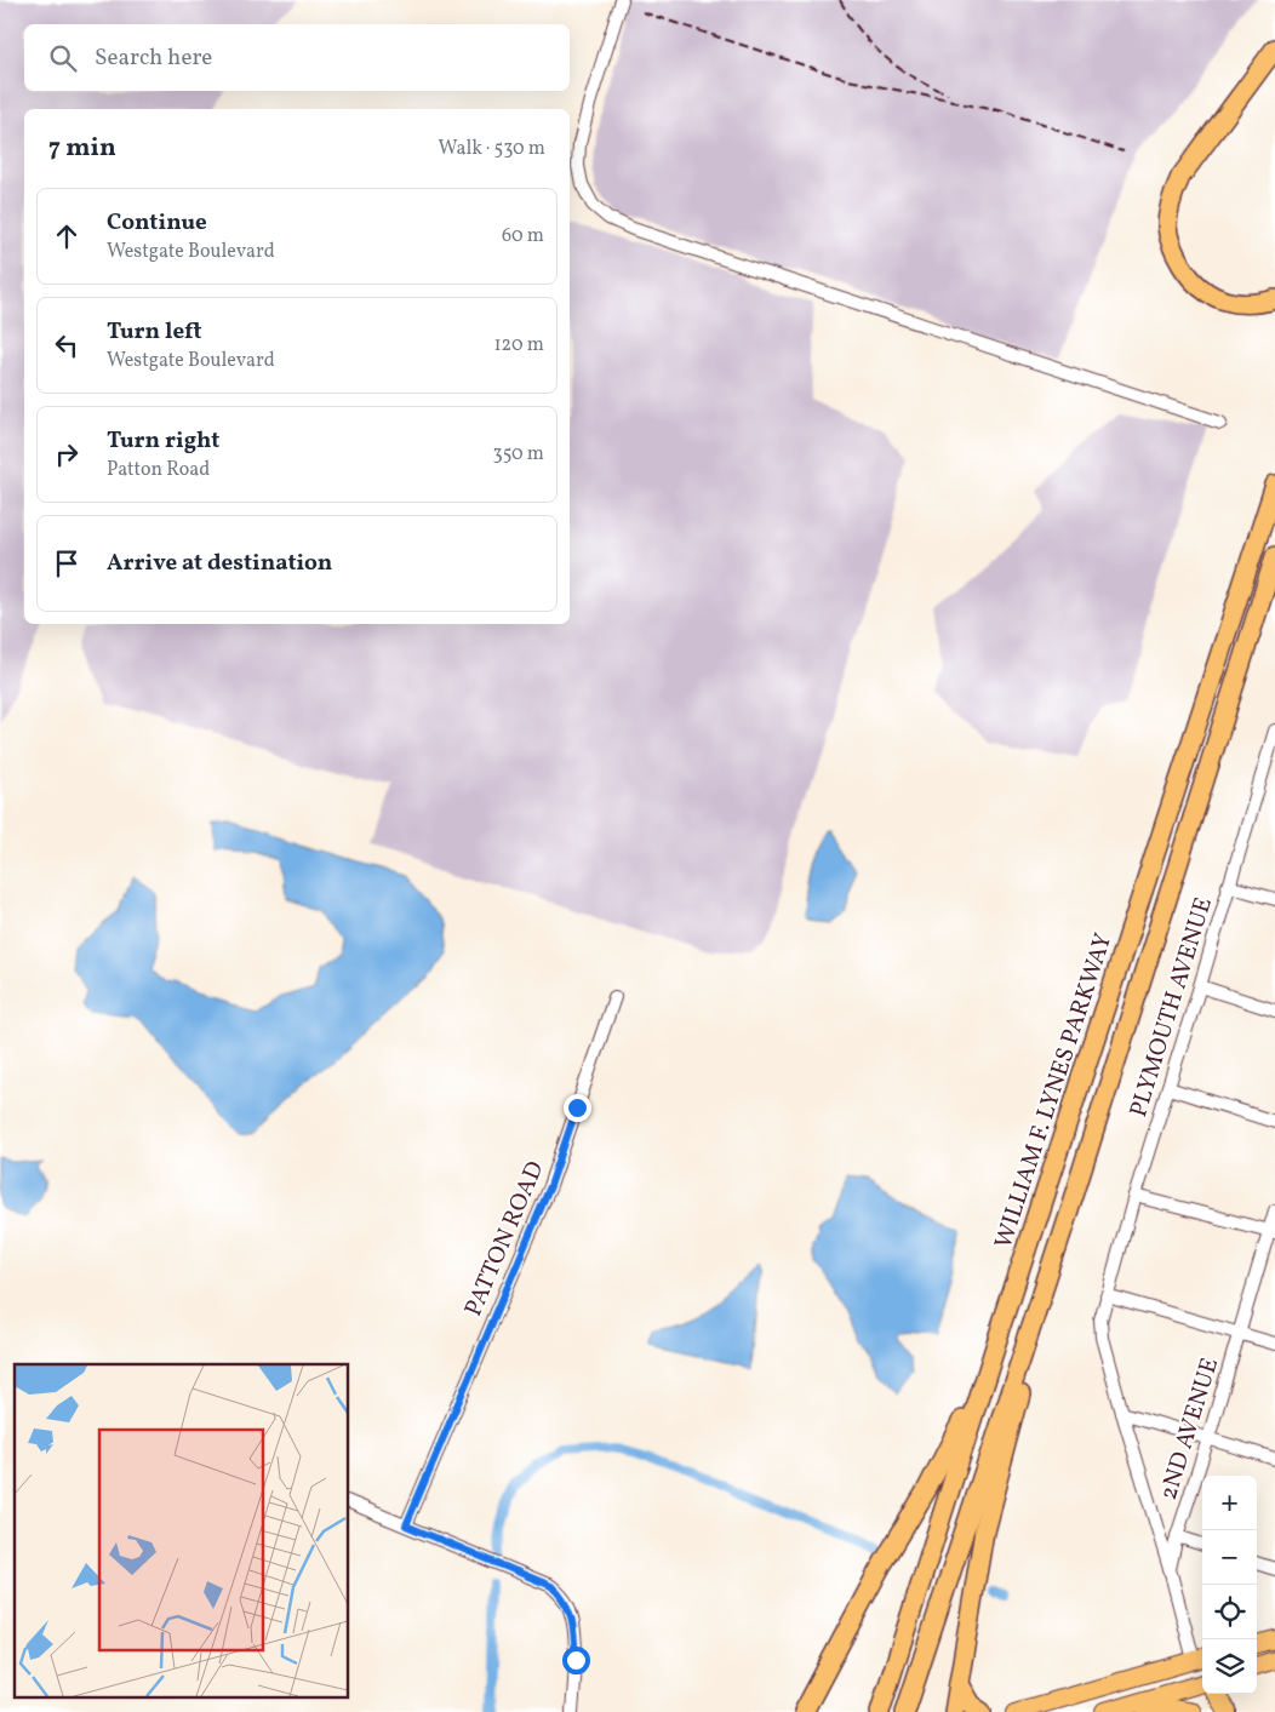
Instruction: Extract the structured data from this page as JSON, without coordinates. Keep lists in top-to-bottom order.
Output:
{
  "streets": {
    "highway": ["WILLIAM F. LYNES PARKWAY"],
    "street": ["PLYMOUTH AVENUE", "PATTON ROAD", "2ND AVENUE"]
  },
  "crossings": [
    ["PLYMOUTH AVENUE", "2ND AVENUE"]
  ],
  "page": {
    "search": "Search here",
    "heading": ["7 min", "Walk · 530 m"],
    "list": [
      ["Continue", "Westgate Boulevard", "60 m"],
      ["Turn left", "Westgate Boulevard", "120 m"],
      ["Turn right", "Patton Road", "350 m"],
      "Arrive at destination"
    ],
    "map_buttons": ["+", "−"]
  }
}
